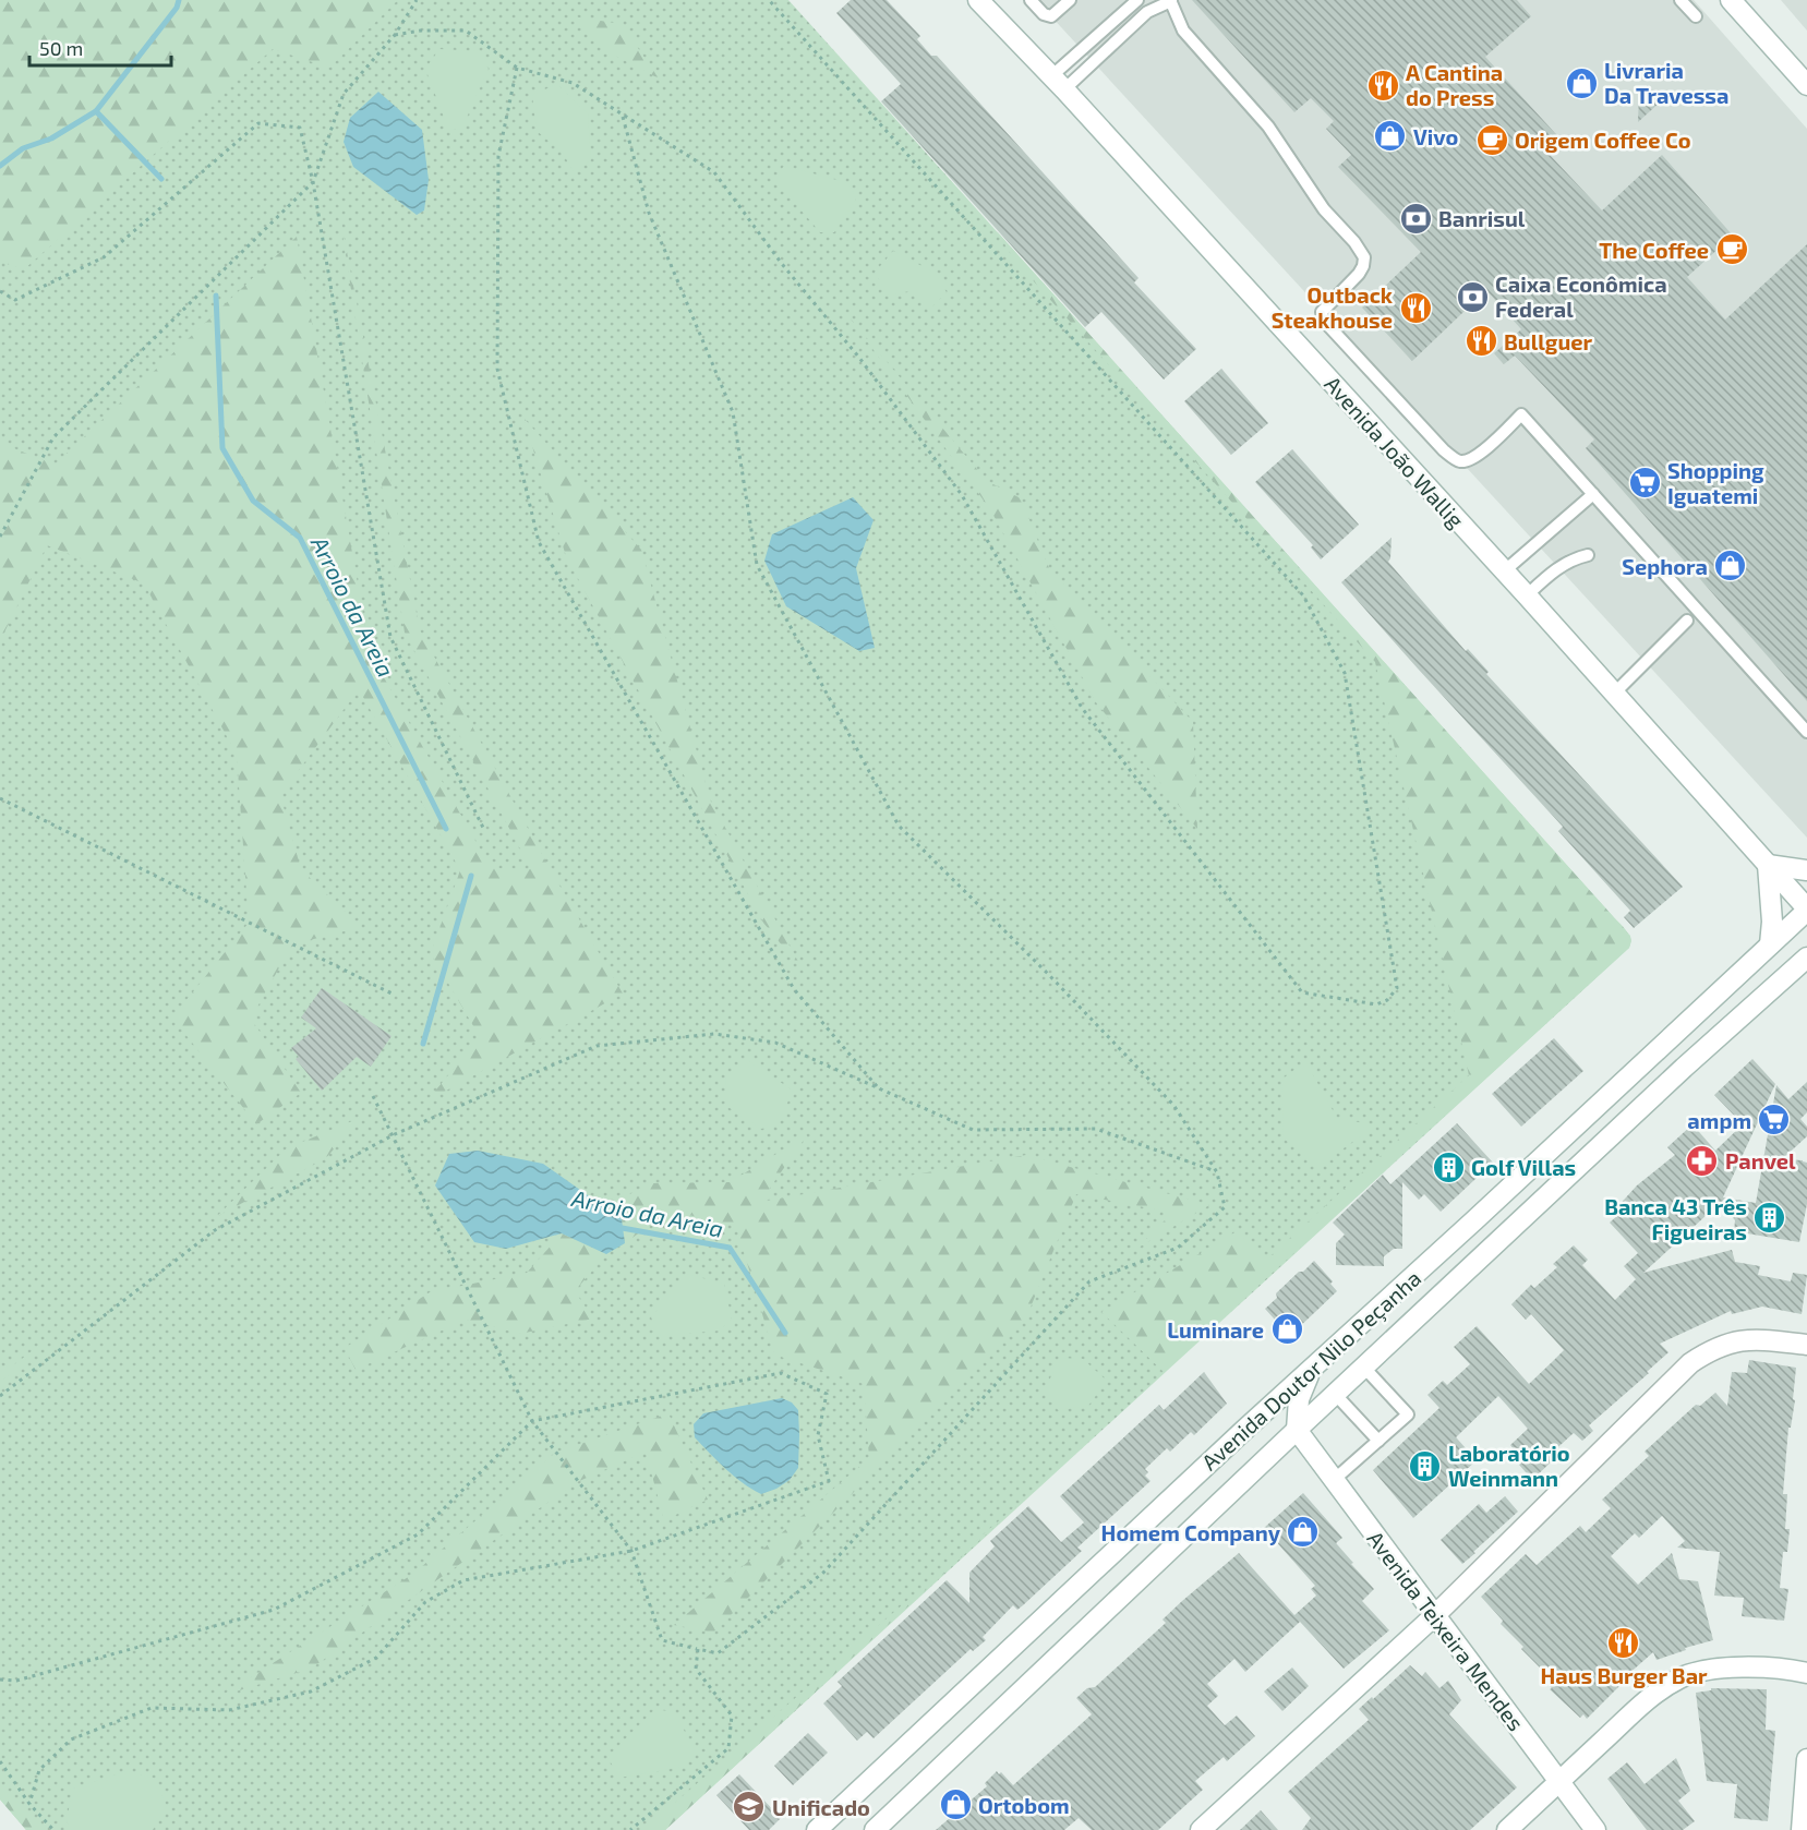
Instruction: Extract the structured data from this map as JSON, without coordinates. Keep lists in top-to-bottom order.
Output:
{
  "streets": {
    "main road": ["Avenida João Wallig", "Avenida Doutor Nilo Peçanha", "Avenida Teixeira Mendes"]
  },
  "crossings": [
    ["Avenida João Wallig", "Avenida Doutor Nilo Peçanha"],
    ["Avenida Doutor Nilo Peçanha", "Avenida Teixeira Mendes"]
  ],
  "water": ["Arroio da Areia"],
  "places": {
    "shop": [
      "Livraria Da Travessa",
      "Vivo",
      "Sephora",
      "Luminare",
      "Homem Company",
      "Ortobom"
    ],
    "restaurant": [
      "A Cantina do Press",
      "Outback Steakhouse",
      "Bullguer",
      "Haus Burger Bar"
    ],
    "cafe": ["Origem Coffee Co", "The Coffee"],
    "bank": ["Banrisul", "Caixa Econômica Federal"],
    "supermarket": ["Shopping Iguatemi", "ampm"],
    "pharmacy": ["Panvel"],
    "building": ["Golf Villas", "Banca 43 Três Figueiras", "Laboratório Weinmann"],
    "school or university": ["Unificado"]
  },
  "scale_bar": "50 m"
}
